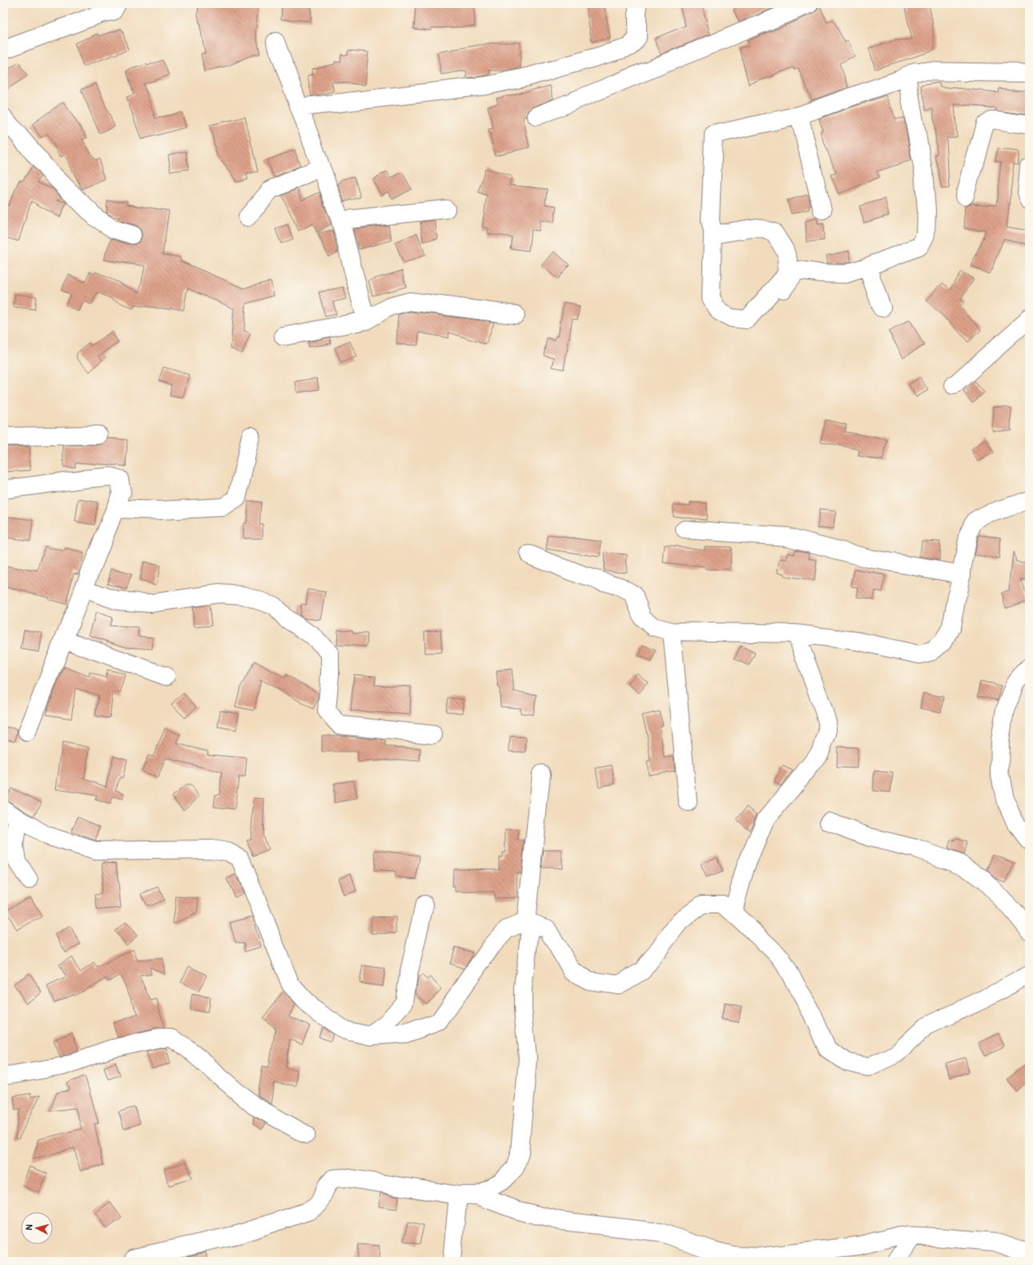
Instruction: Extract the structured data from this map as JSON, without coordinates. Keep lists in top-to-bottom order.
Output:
{
  "north": "left"
}
